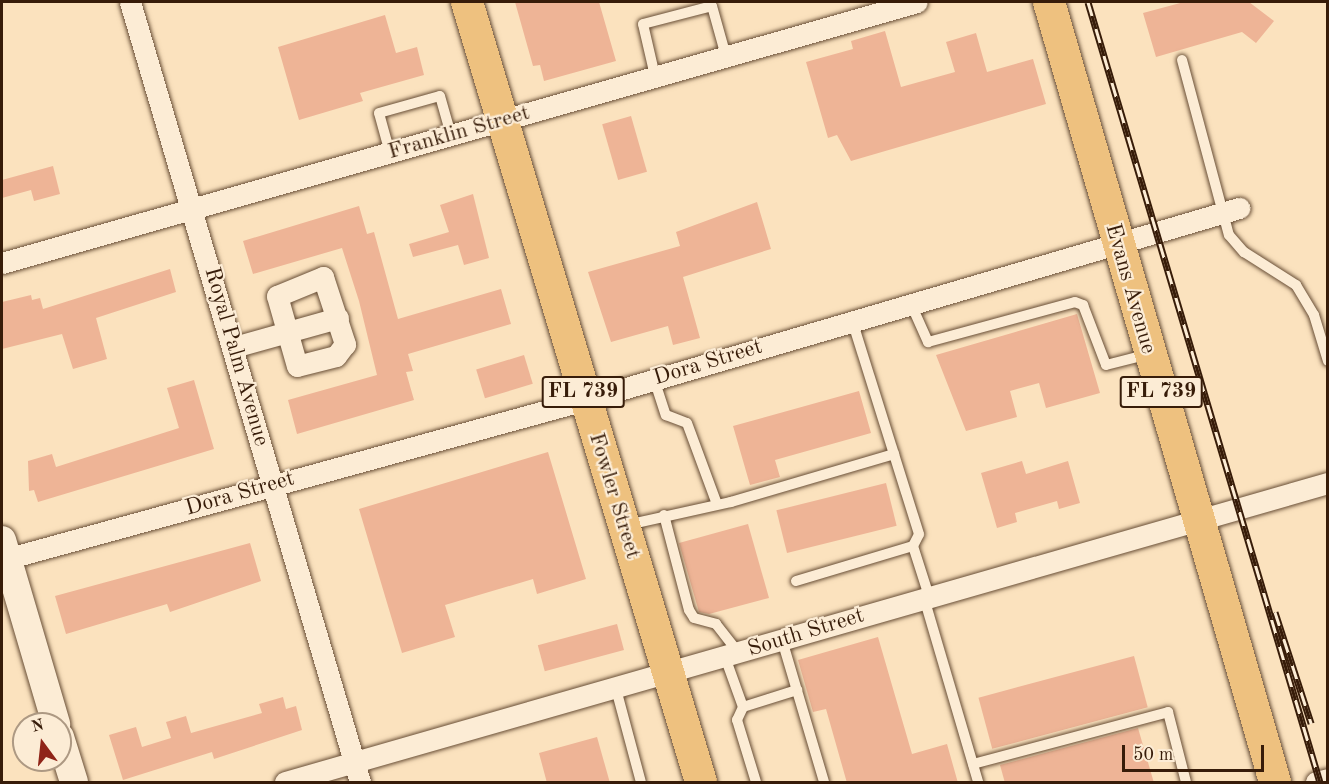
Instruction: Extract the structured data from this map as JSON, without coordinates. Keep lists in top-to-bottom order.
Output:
{
  "streets": {
    "main road": ["Evans Avenue", "FL 739", "Fowler Street"],
    "street": [
      "Franklin Street",
      "Royal Palm Avenue",
      "Dora Street",
      "South Street"
    ]
  },
  "crossings": [
    ["Franklin Street", "Royal Palm Avenue"],
    ["Franklin Street", "Fowler Street"],
    ["Evans Avenue", "Dora Street"],
    ["Evans Avenue", "South Street"],
    ["Royal Palm Avenue", "Dora Street"],
    ["Royal Palm Avenue", "South Street"],
    ["Dora Street", "Fowler Street"],
    ["Fowler Street", "South Street"]
  ],
  "scale_bar": "50 m",
  "north": "top"
}
